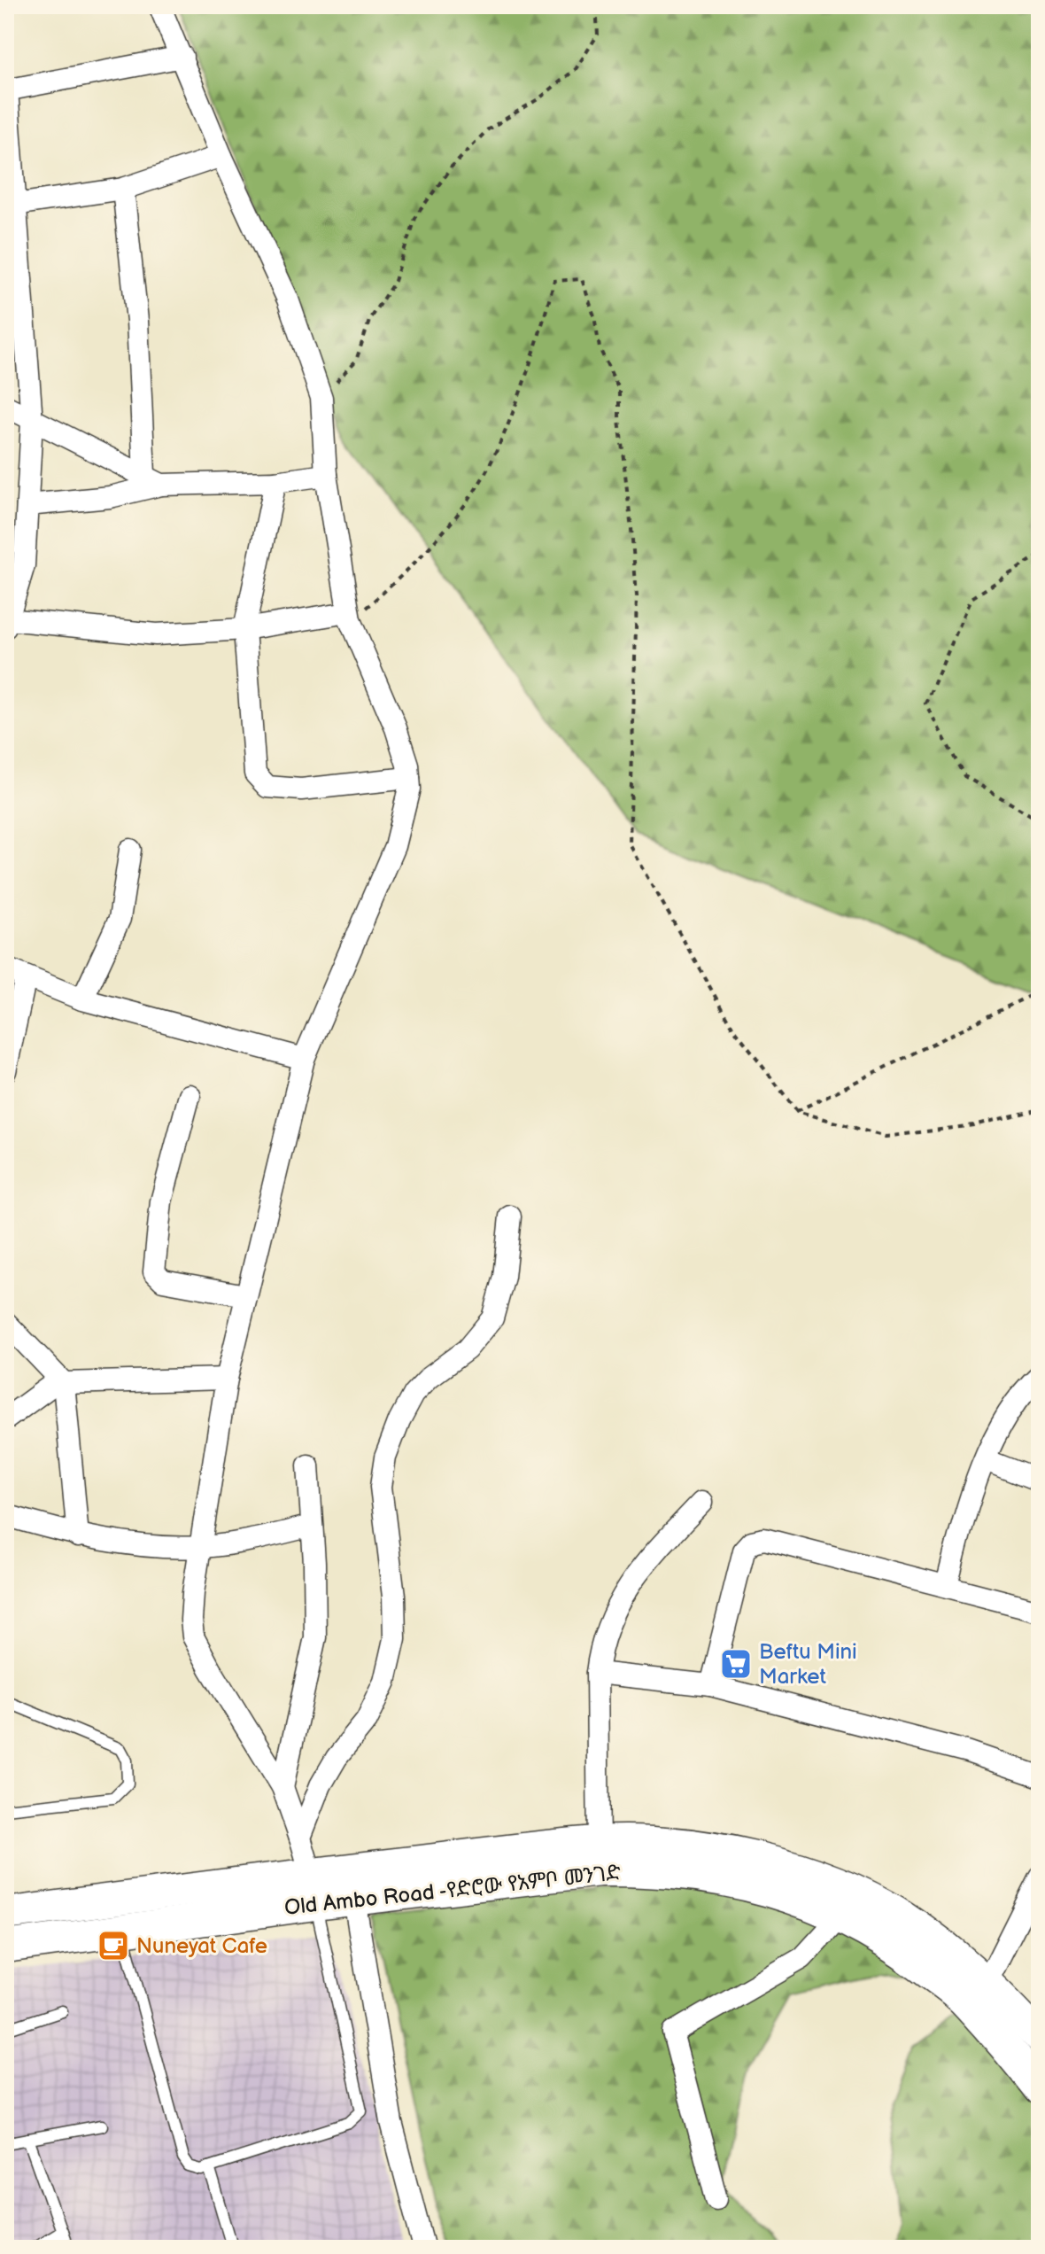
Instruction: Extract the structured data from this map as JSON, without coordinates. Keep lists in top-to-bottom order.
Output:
{
  "streets": {
    "main road": ["Old Ambo Road -የድሮው የአምቦ መንገድ"]
  },
  "places": {
    "supermarket": ["Beftu Mini Market"],
    "cafe": ["Nuneyat Cafe"]
  }
}
